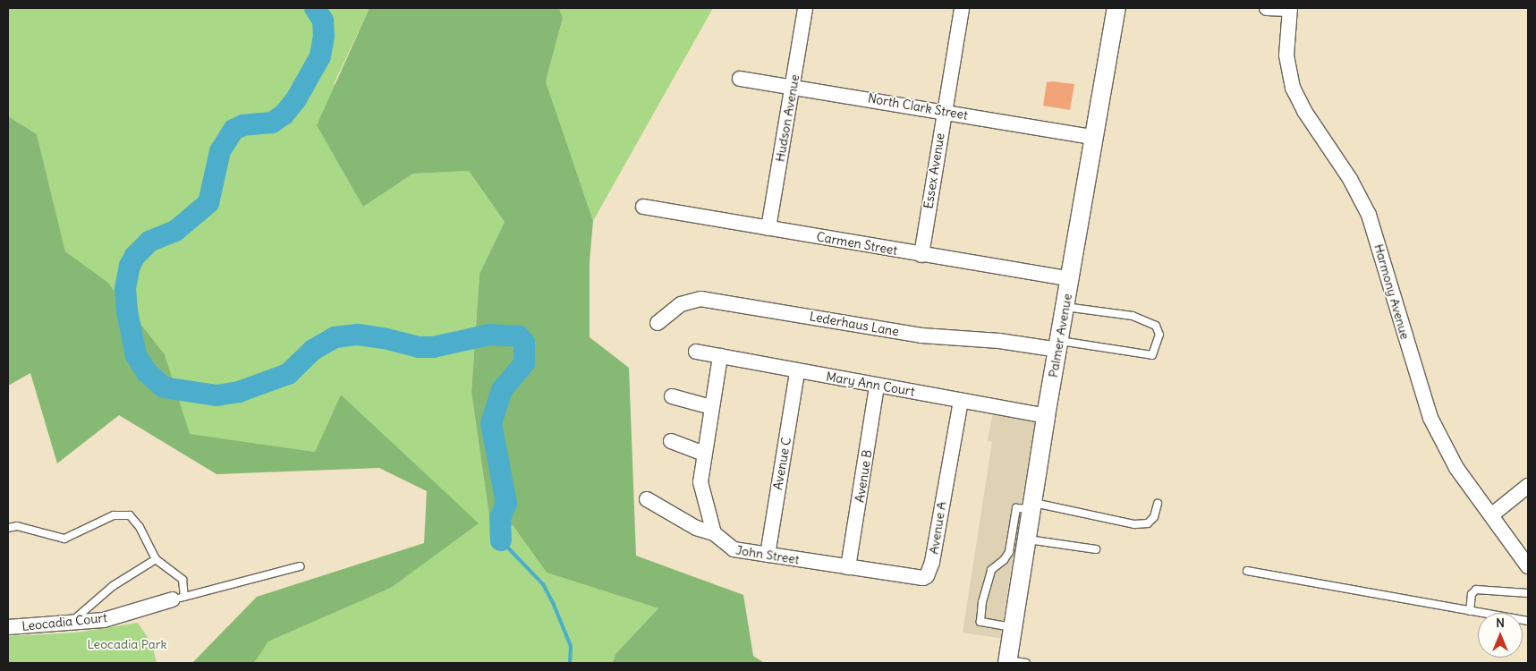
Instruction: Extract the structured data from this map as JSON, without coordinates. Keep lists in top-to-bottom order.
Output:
{
  "streets": {
    "street": [
      "North Clark Street",
      "Hudson Avenue",
      "Essex Avenue",
      "Carmen Street",
      "Harmony Avenue",
      "Lederhaus Lane",
      "Palmer Avenue",
      "Mary Ann Court",
      "Avenue C",
      "Avenue B",
      "Avenue A",
      "John Street",
      "Leocadia Court"
    ]
  },
  "crossings": [
    ["North Clark Street", "Hudson Avenue"],
    ["North Clark Street", "Essex Avenue"],
    ["North Clark Street", "Palmer Avenue"],
    ["Hudson Avenue", "Carmen Street"],
    ["Essex Avenue", "Carmen Street"],
    ["Carmen Street", "Palmer Avenue"],
    ["Lederhaus Lane", "Palmer Avenue"],
    ["Palmer Avenue", "Mary Ann Court"],
    ["Mary Ann Court", "Avenue C"],
    ["Mary Ann Court", "Avenue B"],
    ["Mary Ann Court", "Avenue A"],
    ["Avenue C", "John Street"],
    ["Avenue B", "Avenue A"],
    ["Avenue B", "John Street"],
    ["Avenue A", "John Street"]
  ],
  "parks": ["Leocadia Park"],
  "north": "top"
}
